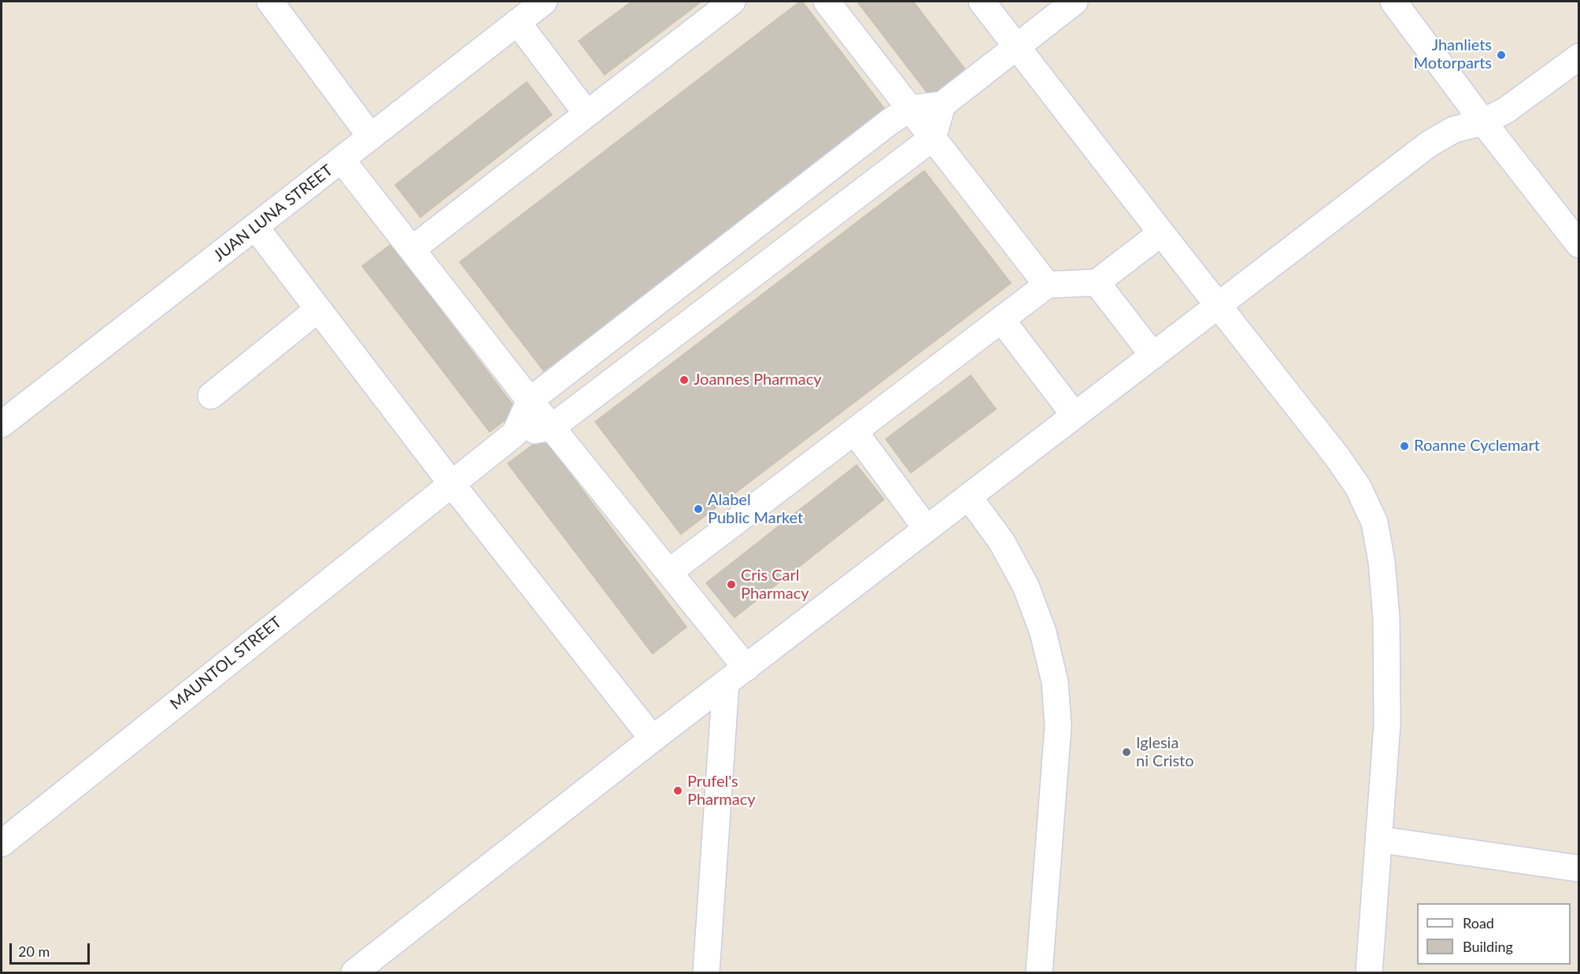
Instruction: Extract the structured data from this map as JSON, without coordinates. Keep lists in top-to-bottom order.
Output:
{
  "streets": {
    "street": ["JUAN LUNA STREET", "MAUNTOL STREET"]
  },
  "places": [
    "Jhanliets Motorparts",
    "Joannes Pharmacy",
    "Roanne Cyclemart",
    "Alabel Public Market",
    "Cris Carl Pharmacy",
    "Iglesia ni Cristo",
    "Prufel's Pharmacy"
  ],
  "legend": ["Road", "Building"],
  "scale_bar": "20 m"
}
